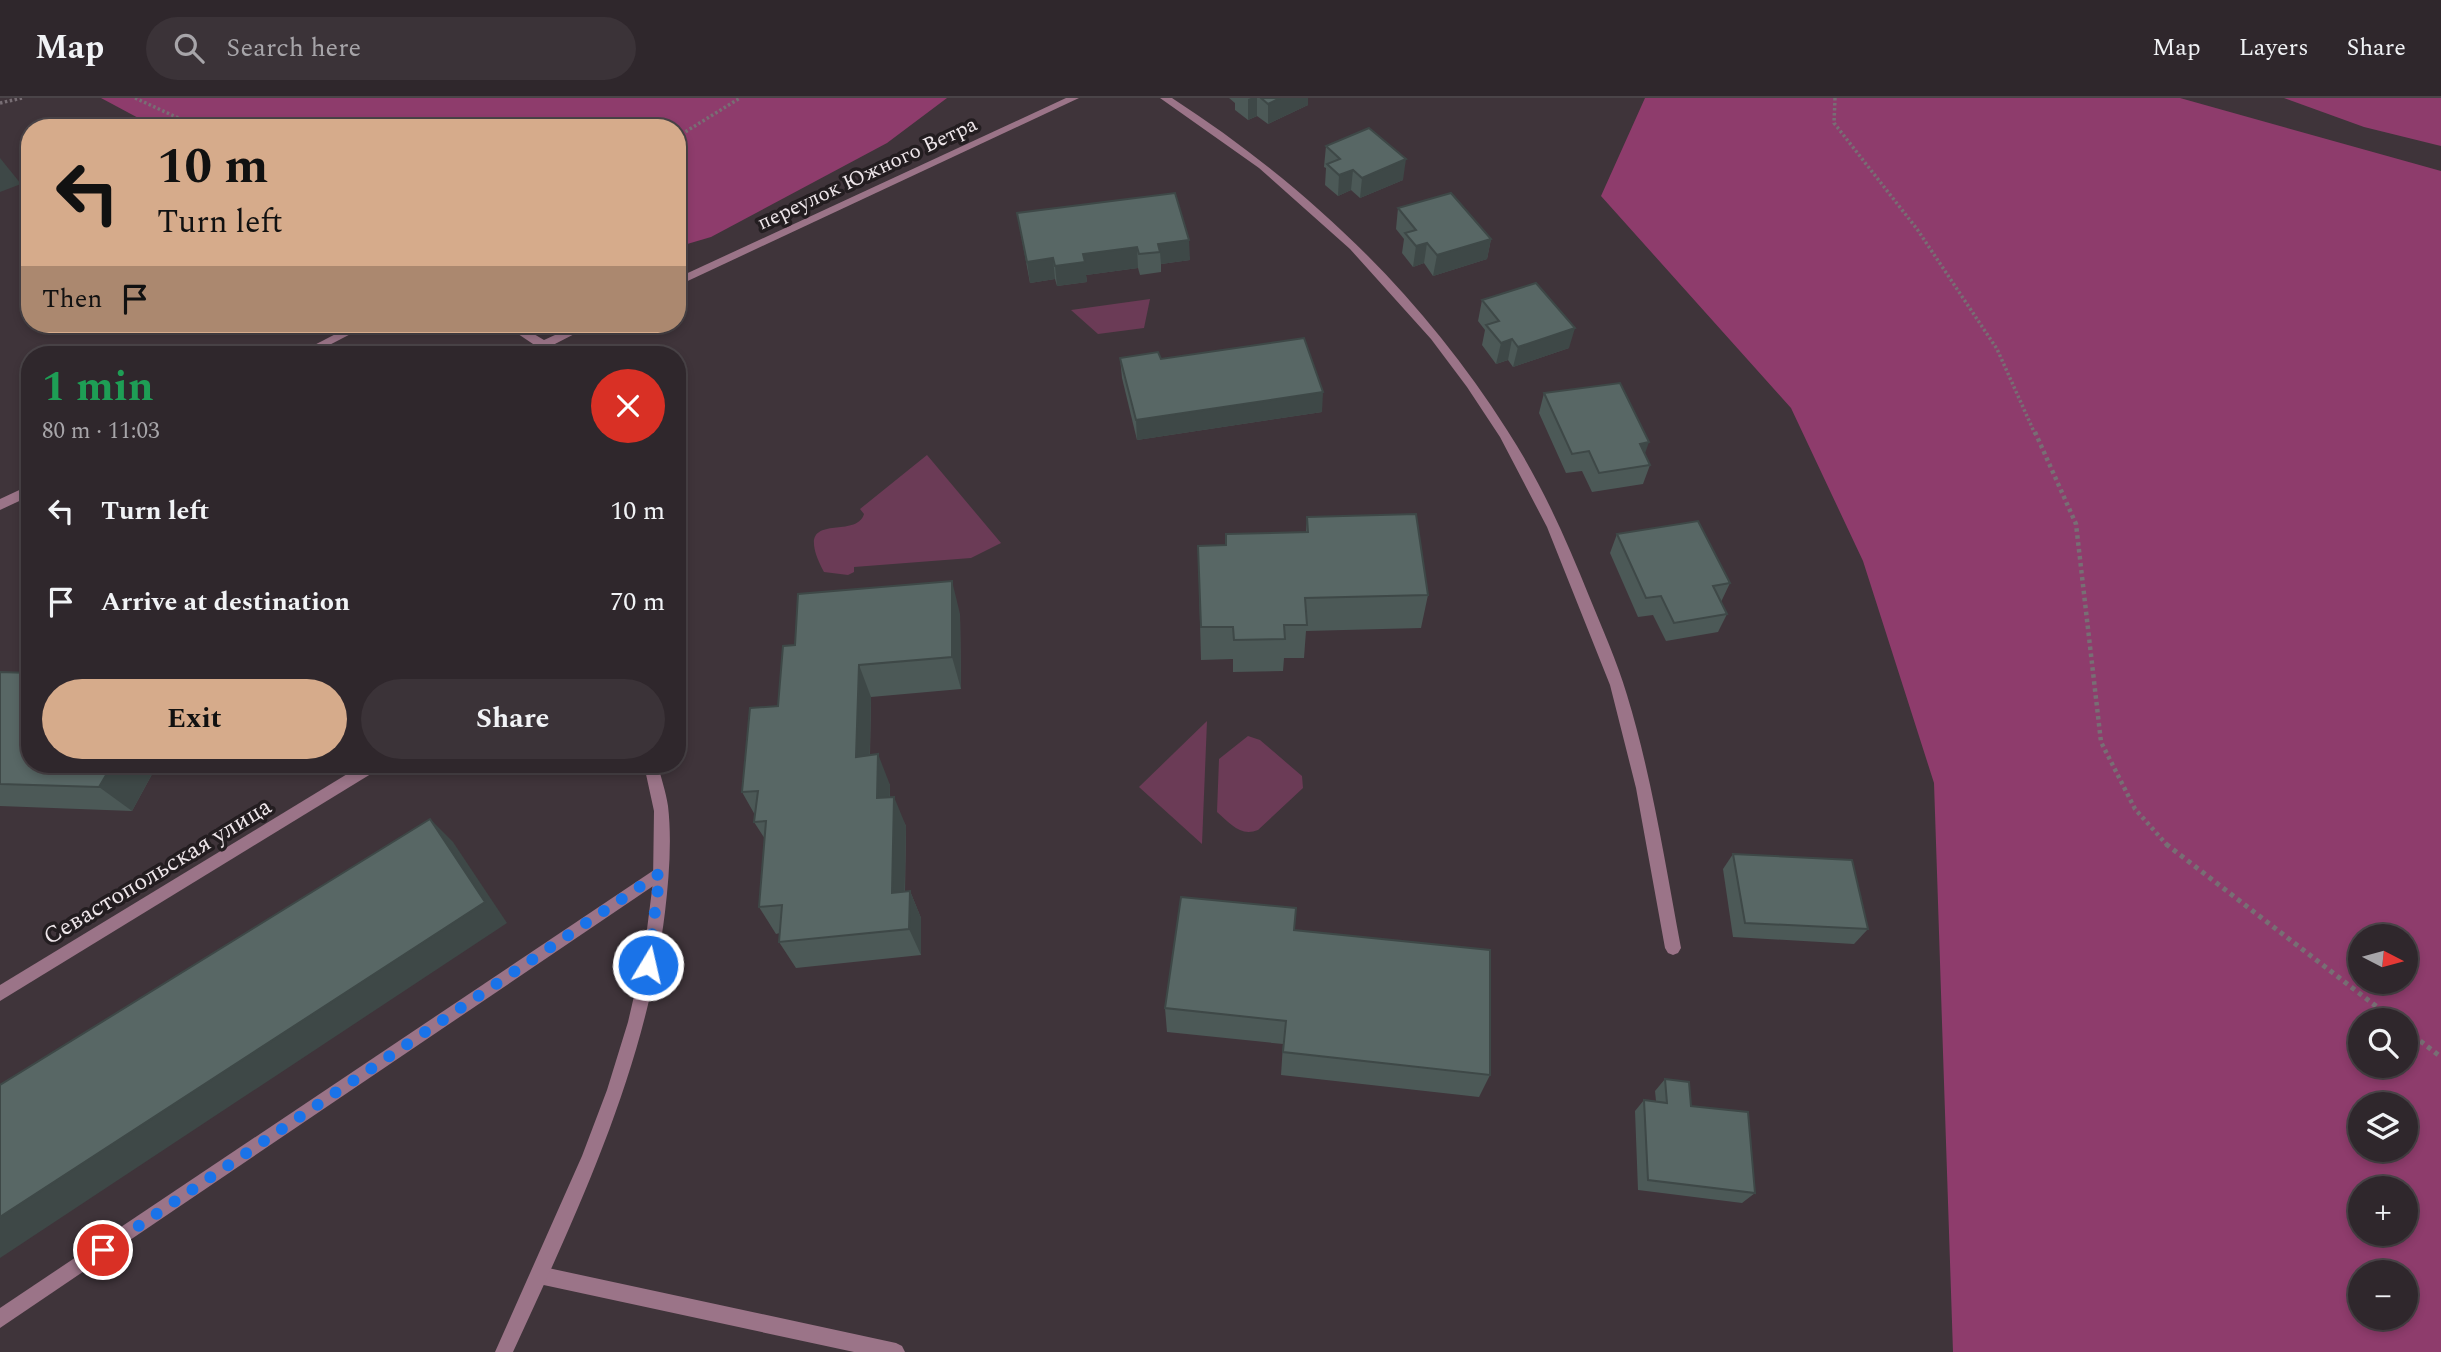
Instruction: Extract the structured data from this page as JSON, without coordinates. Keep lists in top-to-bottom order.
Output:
{
  "streets": {
    "street": ["переулок Южного Ветра", "Севастопольская улица"]
  },
  "north": "right",
  "page": {
    "header": "Map",
    "search": "Search here",
    "nav": ["Map", "Layers", "Share"],
    "turn": ["10 m", "Turn left"],
    "then": "Then",
    "heading": ["1 min", "80 m · 11:03"],
    "list": [
      {
        "name": "Turn left",
        "value": "10 m"
      },
      {
        "name": "Arrive at destination",
        "value": "70 m"
      }
    ],
    "buttons": ["Exit", "Share"],
    "map_buttons": ["+", "−"]
  }
}
